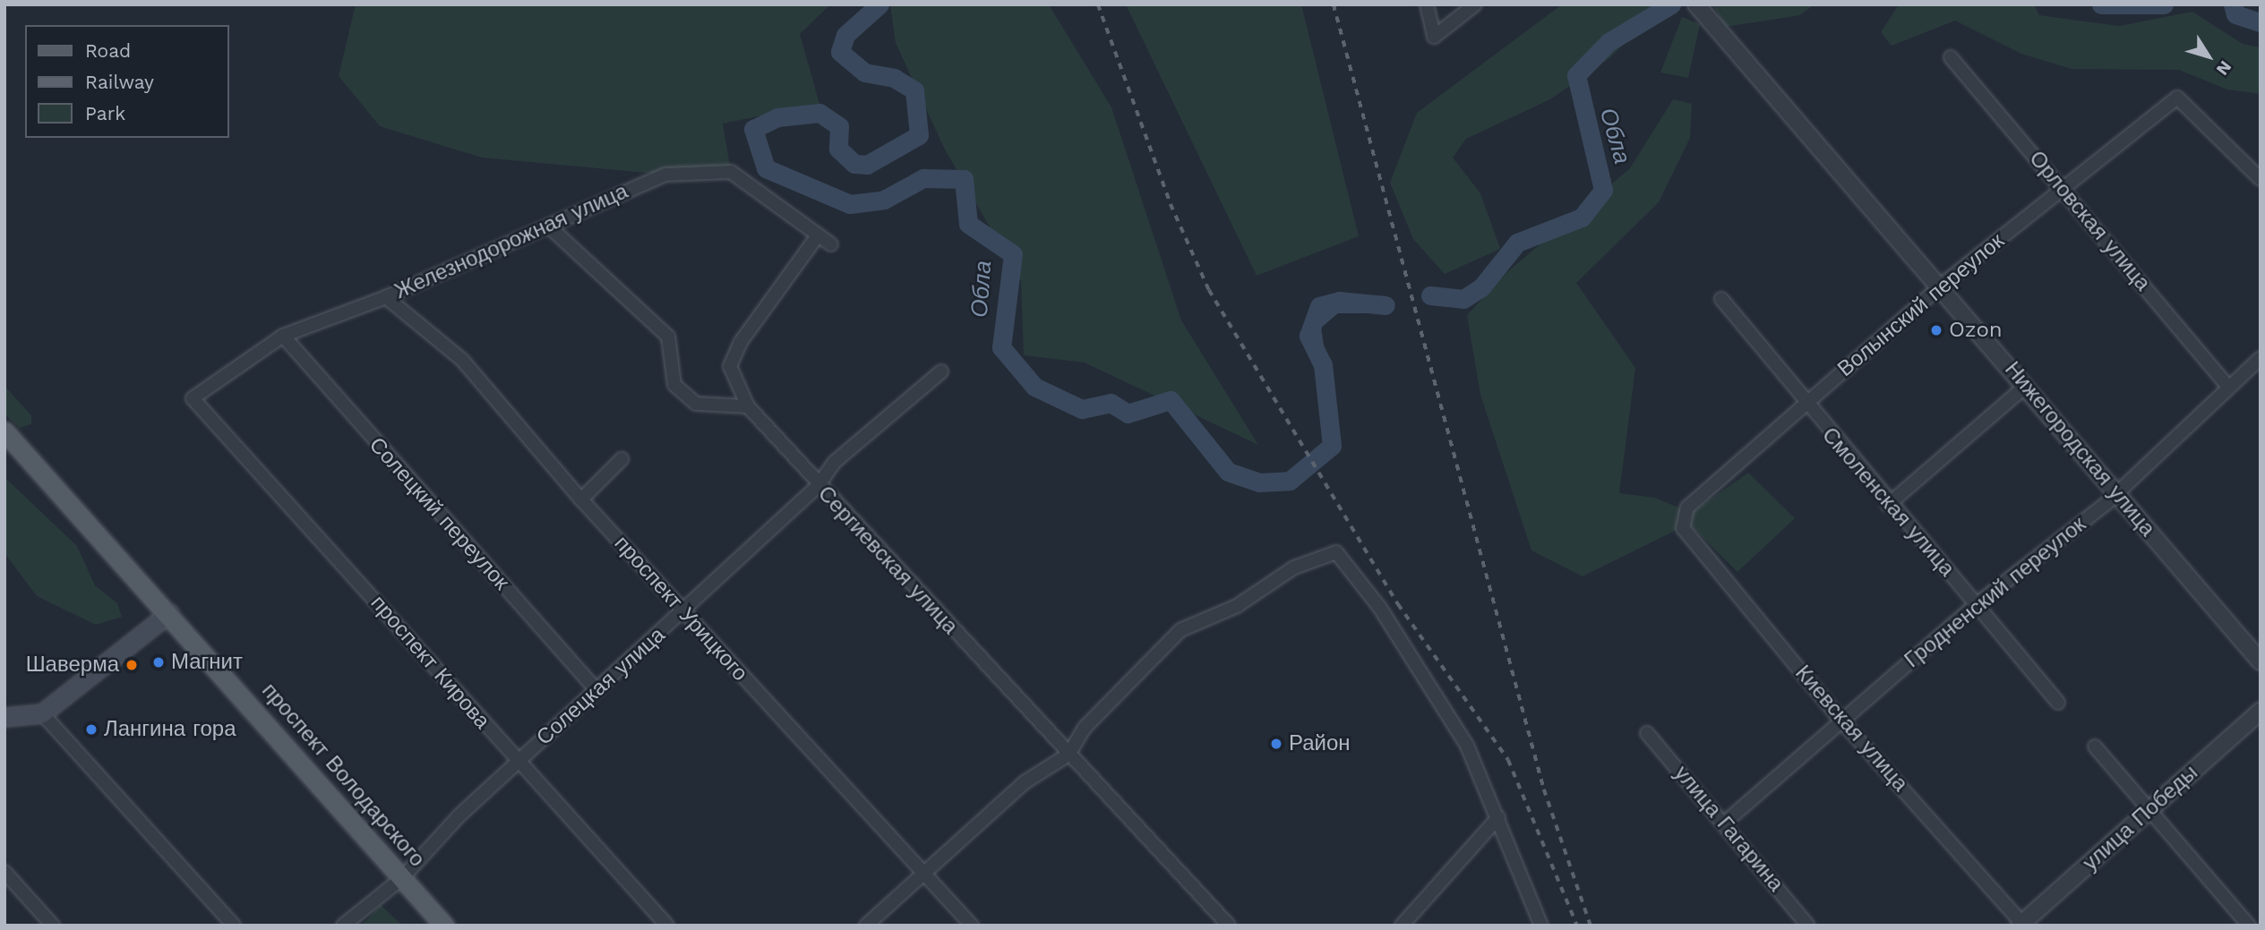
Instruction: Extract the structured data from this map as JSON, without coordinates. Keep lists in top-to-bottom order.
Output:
{
  "streets": {
    "main road": ["проспект Володарского"],
    "street": [
      "Орловская улица",
      "Железнодорожная улица",
      "Волынский переулок",
      "Нижегородская улица",
      "Смоленская улица",
      "Солецкий переулок",
      "Сергиевская улица",
      "Гродненский переулок",
      "проспект Урицкого",
      "проспект Кирова",
      "Солецкая улица",
      "Киевская улица",
      "улица Победы",
      "улица Гагарина"
    ]
  },
  "crossings": [
    ["Орловская улица", "Волынский переулок"],
    ["Орловская улица", "Гродненский переулок"],
    ["Железнодорожная улица", "Солецкий переулок"],
    ["Железнодорожная улица", "Сергиевская улица"],
    ["Железнодорожная улица", "проспект Урицкого"],
    ["Железнодорожная улица", "проспект Кирова"],
    ["Волынский переулок", "Нижегородская улица"],
    ["Волынский переулок", "Смоленская улица"],
    ["Волынский переулок", "Киевская улица"],
    ["Нижегородская улица", "Гродненский переулок"],
    ["Смоленская улица", "Гродненский переулок"],
    ["Солецкий переулок", "Солецкая улица"],
    ["Сергиевская улица", "Солецкая улица"],
    ["Гродненский переулок", "Киевская улица"],
    ["Гродненский переулок", "улица Гагарина"],
    ["проспект Урицкого", "Солецкая улица"],
    ["проспект Кирова", "Солецкая улица"],
    ["Солецкая улица", "проспект Володарского"],
    ["Киевская улица", "улица Победы"]
  ],
  "water": ["Обла"],
  "places": [
    "Ozon",
    "Магнит",
    "Шаверма",
    "Лангина гора",
    "Район"
  ],
  "legend": ["Road", "Railway", "Park"],
  "north": "bottom right"
}
